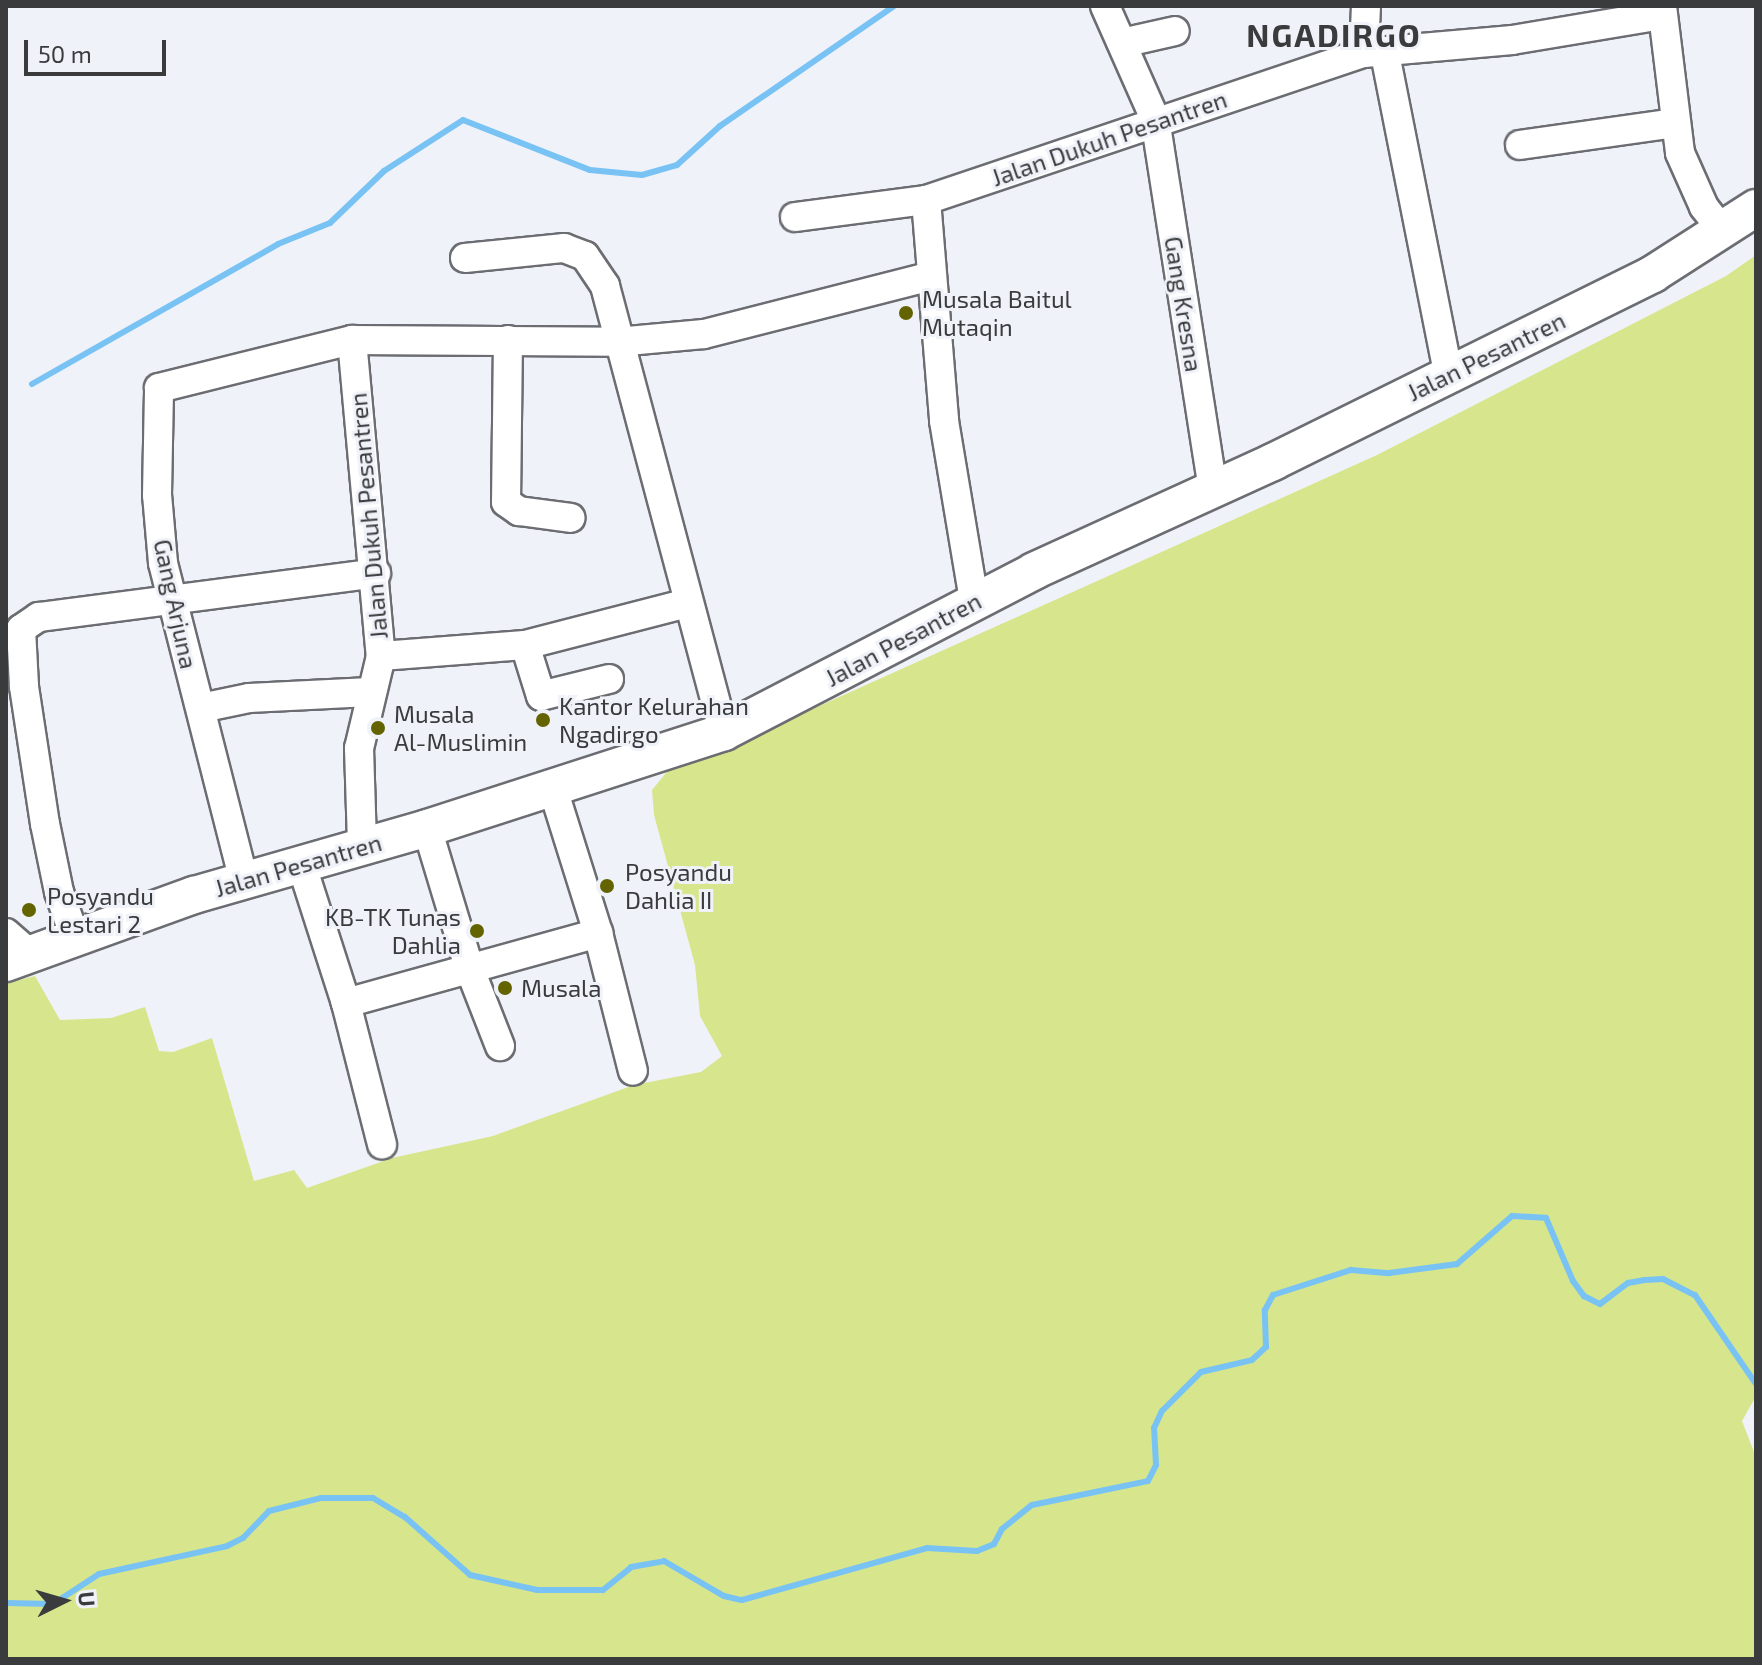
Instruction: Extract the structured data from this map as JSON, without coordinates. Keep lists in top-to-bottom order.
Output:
{
  "streets": {
    "main road": ["Jalan Pesantren"],
    "street": ["Jalan Dukuh Pesantren", "Gang Kresna", "Gang Arjuna"]
  },
  "crossings": [
    ["Jalan Dukuh Pesantren", "Gang Kresna"],
    ["Jalan Dukuh Pesantren", "Jalan Pesantren"],
    ["Jalan Dukuh Pesantren", "Gang Arjuna"],
    ["Gang Kresna", "Jalan Pesantren"],
    ["Jalan Pesantren", "Gang Arjuna"]
  ],
  "districts": ["NGADIRGO"],
  "places": [
    "Musala Baitul Mutaqin",
    "Kantor Kelurahan Ngadirgo",
    "Musala Al-Muslimin",
    "Posyandu Dahlia II",
    "Posyandu Lestari 2",
    "KB-TK Tunas Dahlia",
    "Musala"
  ],
  "scale_bar": "50 m",
  "north": "right"
}
